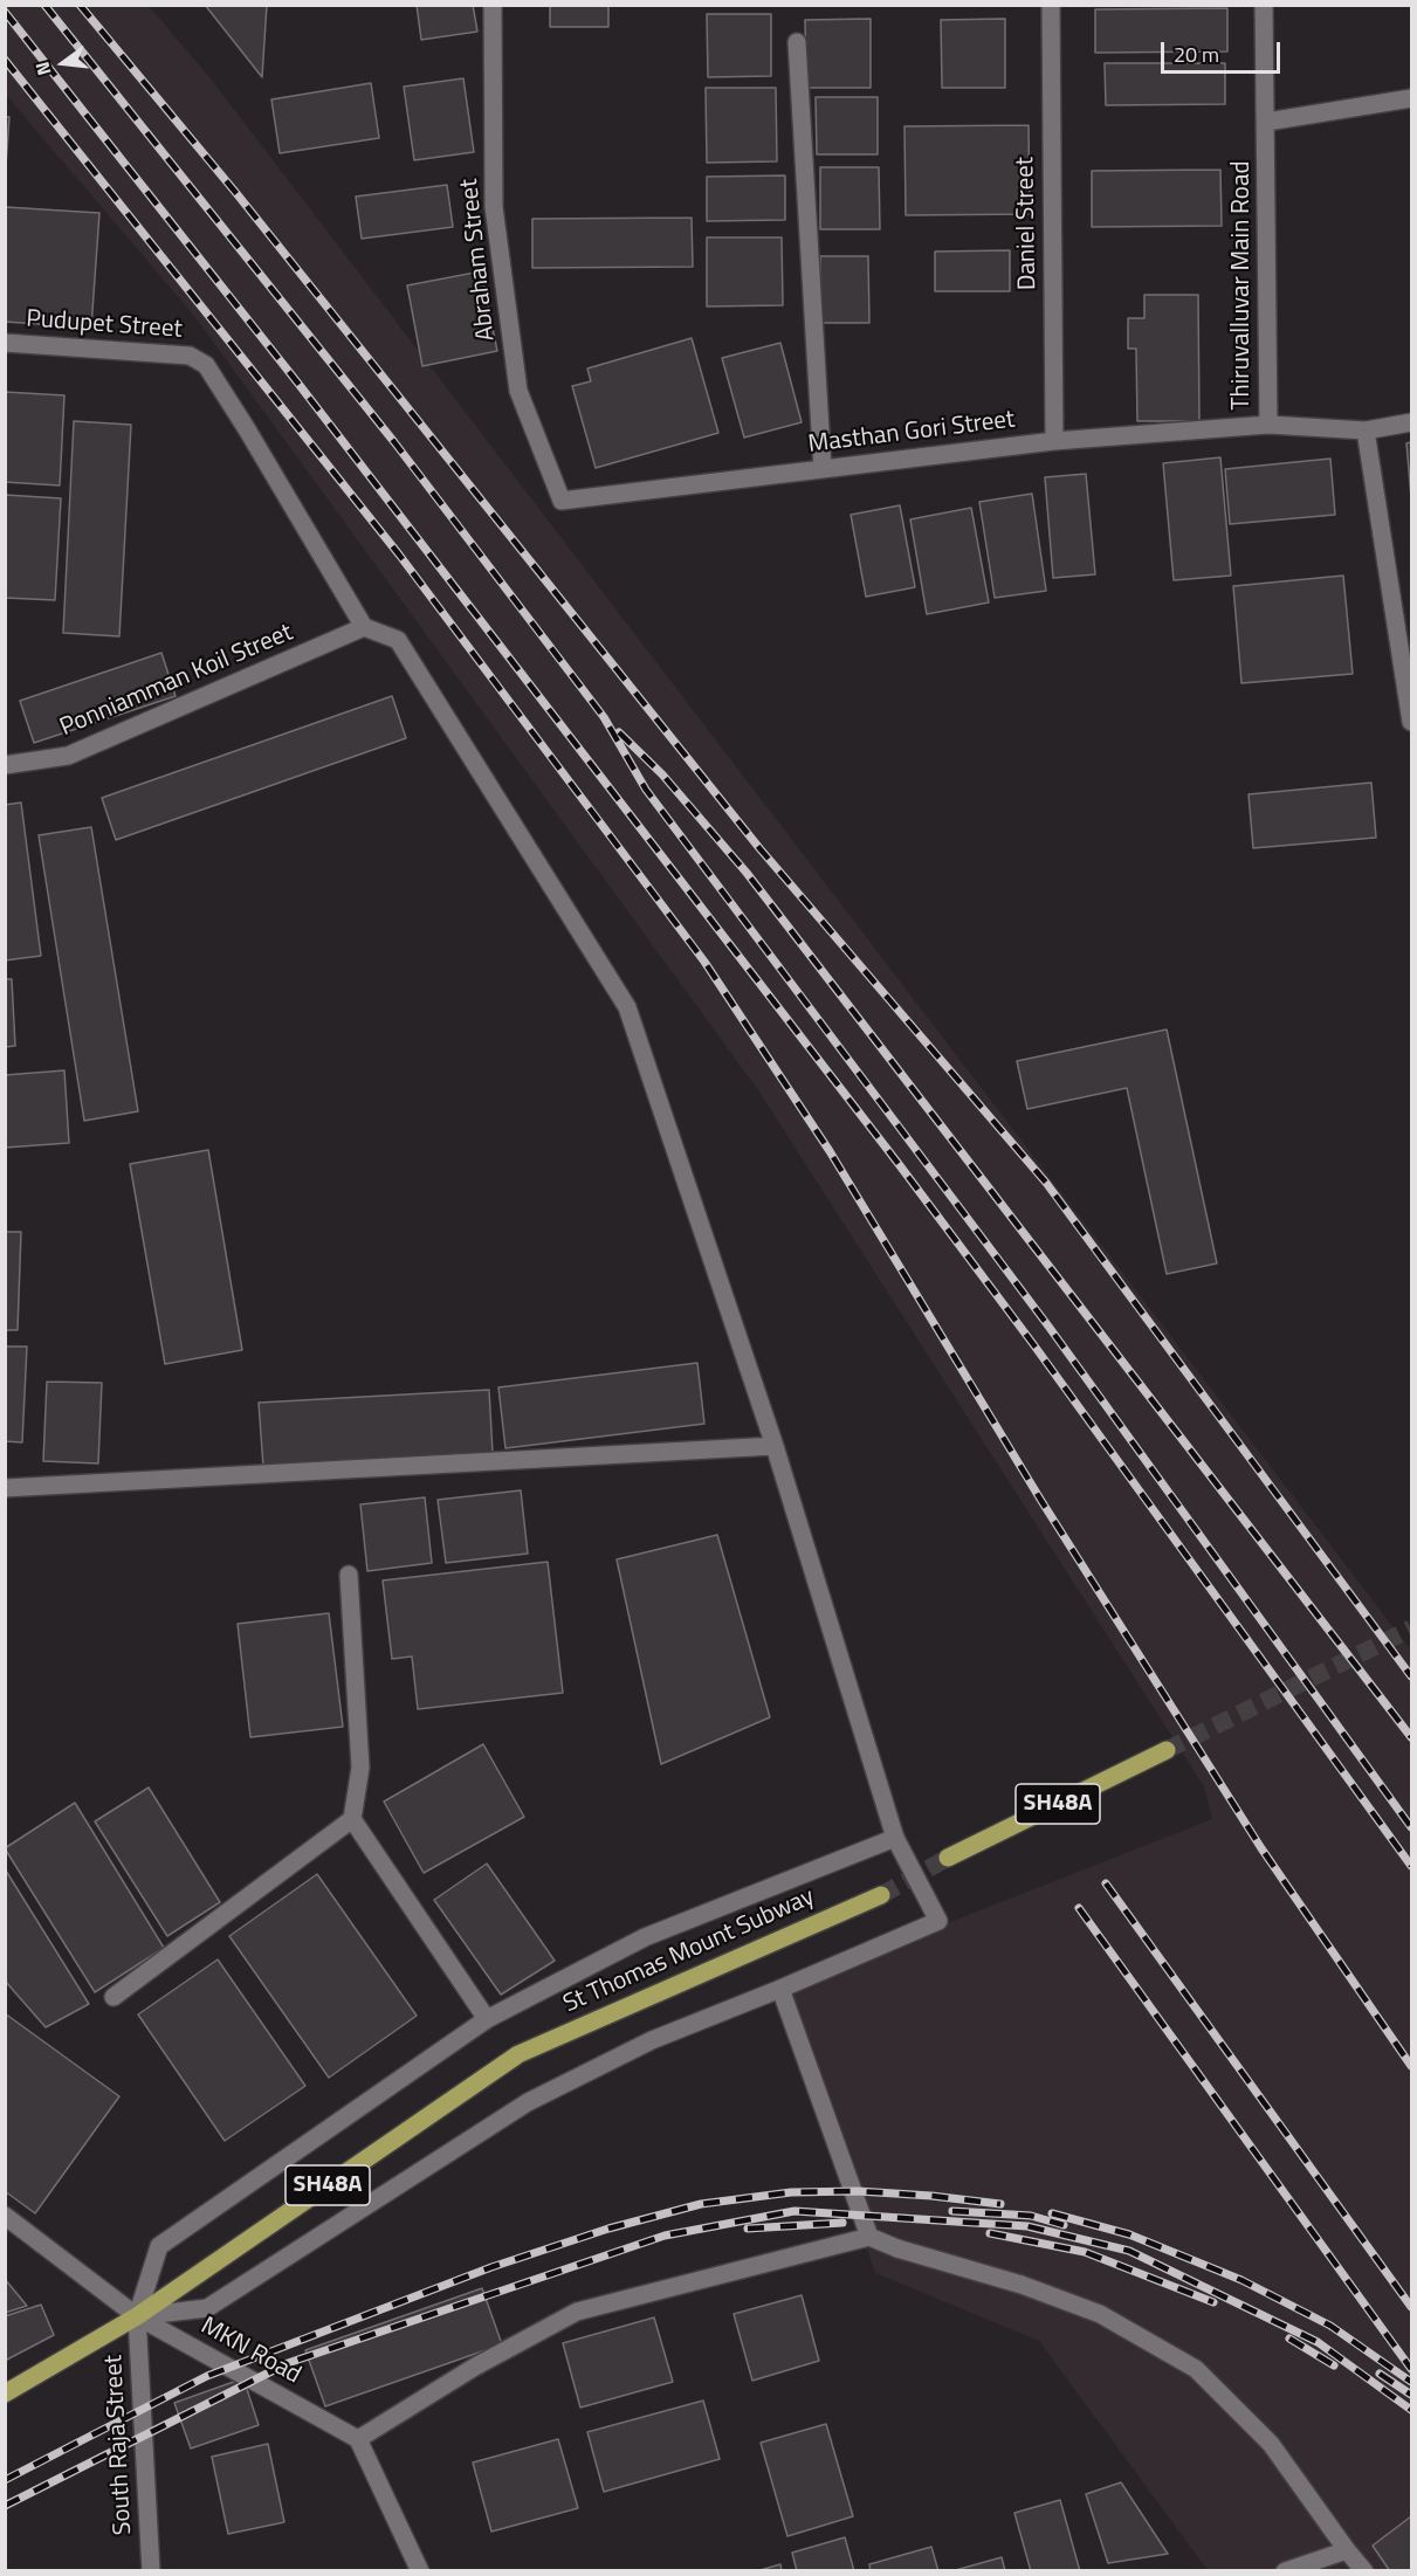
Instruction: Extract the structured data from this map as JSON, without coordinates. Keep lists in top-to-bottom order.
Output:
{
  "streets": {
    "main road": ["SH48A", "St Thomas Mount Subway"],
    "street": [
      "Daniel Street",
      "Abraham Street",
      "Thiruvalluvar Main Road",
      "Pudupet Street",
      "Masthan Gori Street",
      "Ponniamman Koil Street",
      "MKN Road",
      "South Raja Street"
    ]
  },
  "crossings": [
    ["Daniel Street", "Masthan Gori Street"],
    ["Abraham Street", "Masthan Gori Street"],
    ["Thiruvalluvar Main Road", "Masthan Gori Street"],
    ["Pudupet Street", "Ponniamman Koil Street"],
    ["St Thomas Mount Subway", "MKN Road"],
    ["St Thomas Mount Subway", "South Raja Street"],
    ["MKN Road", "South Raja Street"]
  ],
  "scale_bar": "20 m",
  "north": "left"
}
